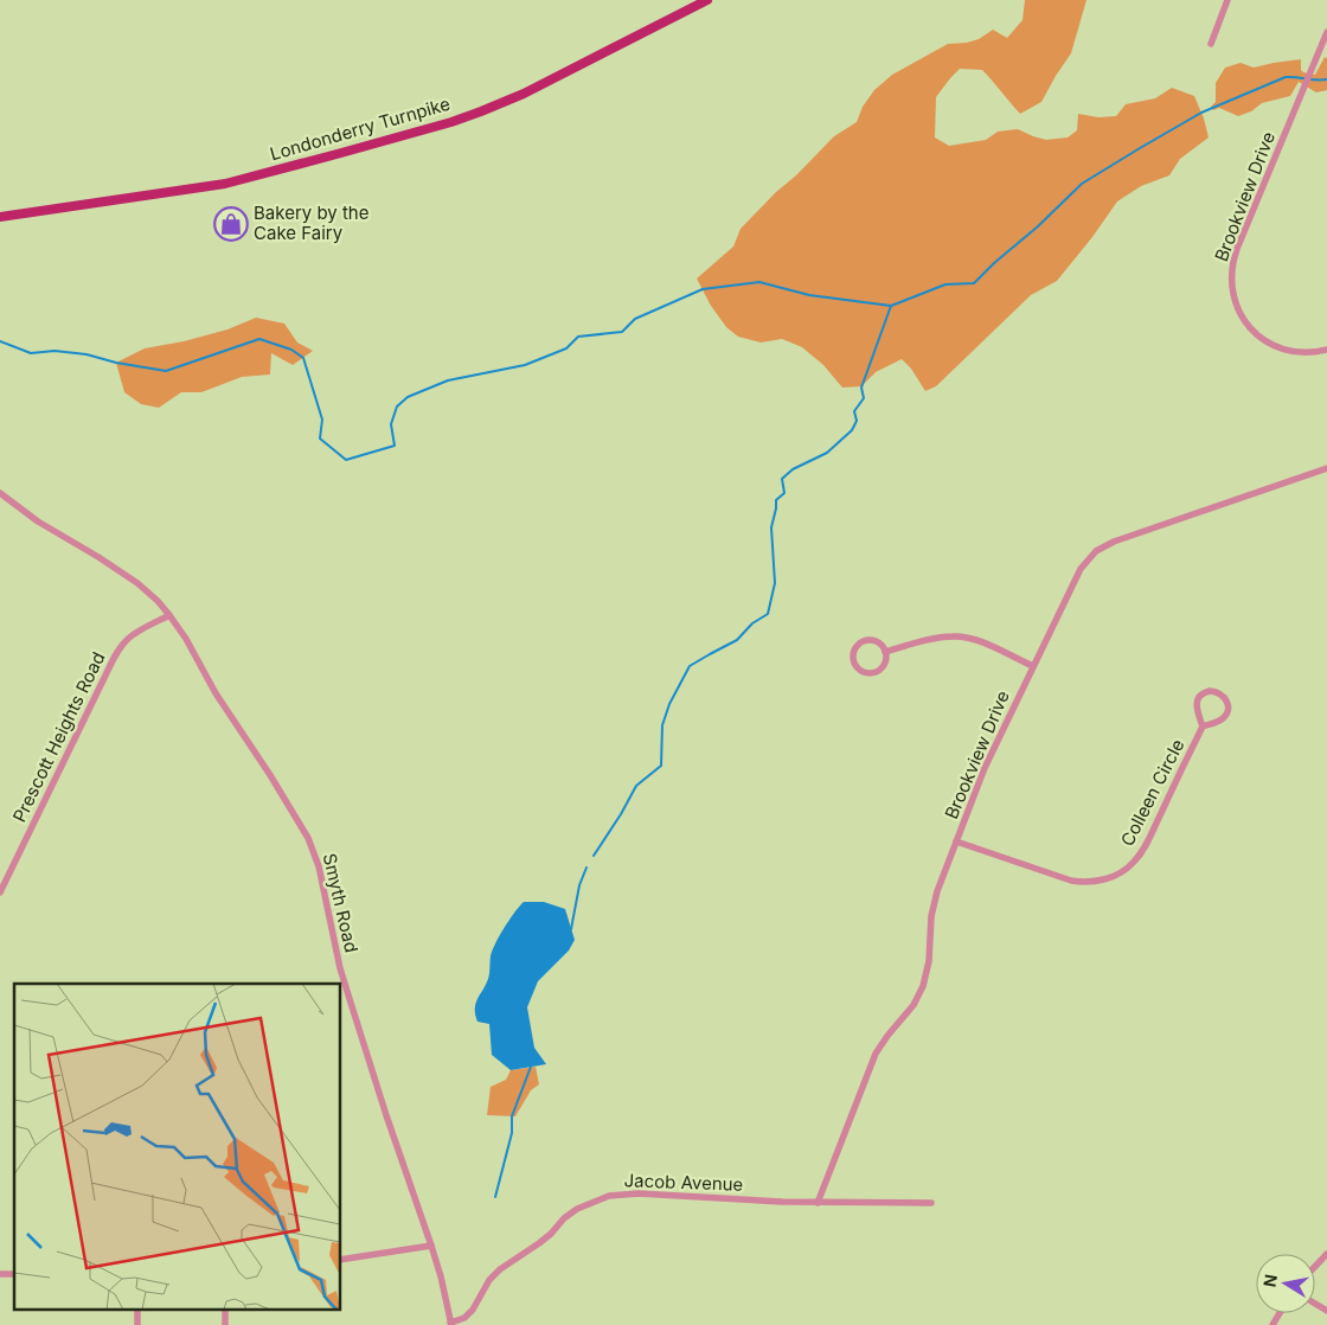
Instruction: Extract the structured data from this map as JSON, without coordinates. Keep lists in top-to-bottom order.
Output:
{
  "streets": {
    "main road": ["Londonderry Turnpike"],
    "street": [
      "Brookview Drive",
      "Prescott Heights Road",
      "Colleen Circle",
      "Smyth Road",
      "Jacob Avenue"
    ]
  },
  "crossings": [
    ["Brookview Drive", "Colleen Circle"],
    ["Brookview Drive", "Jacob Avenue"],
    ["Prescott Heights Road", "Smyth Road"],
    ["Smyth Road", "Jacob Avenue"]
  ],
  "places": {
    "shop": ["Bakery by the Cake Fairy"]
  },
  "north": "left"
}
